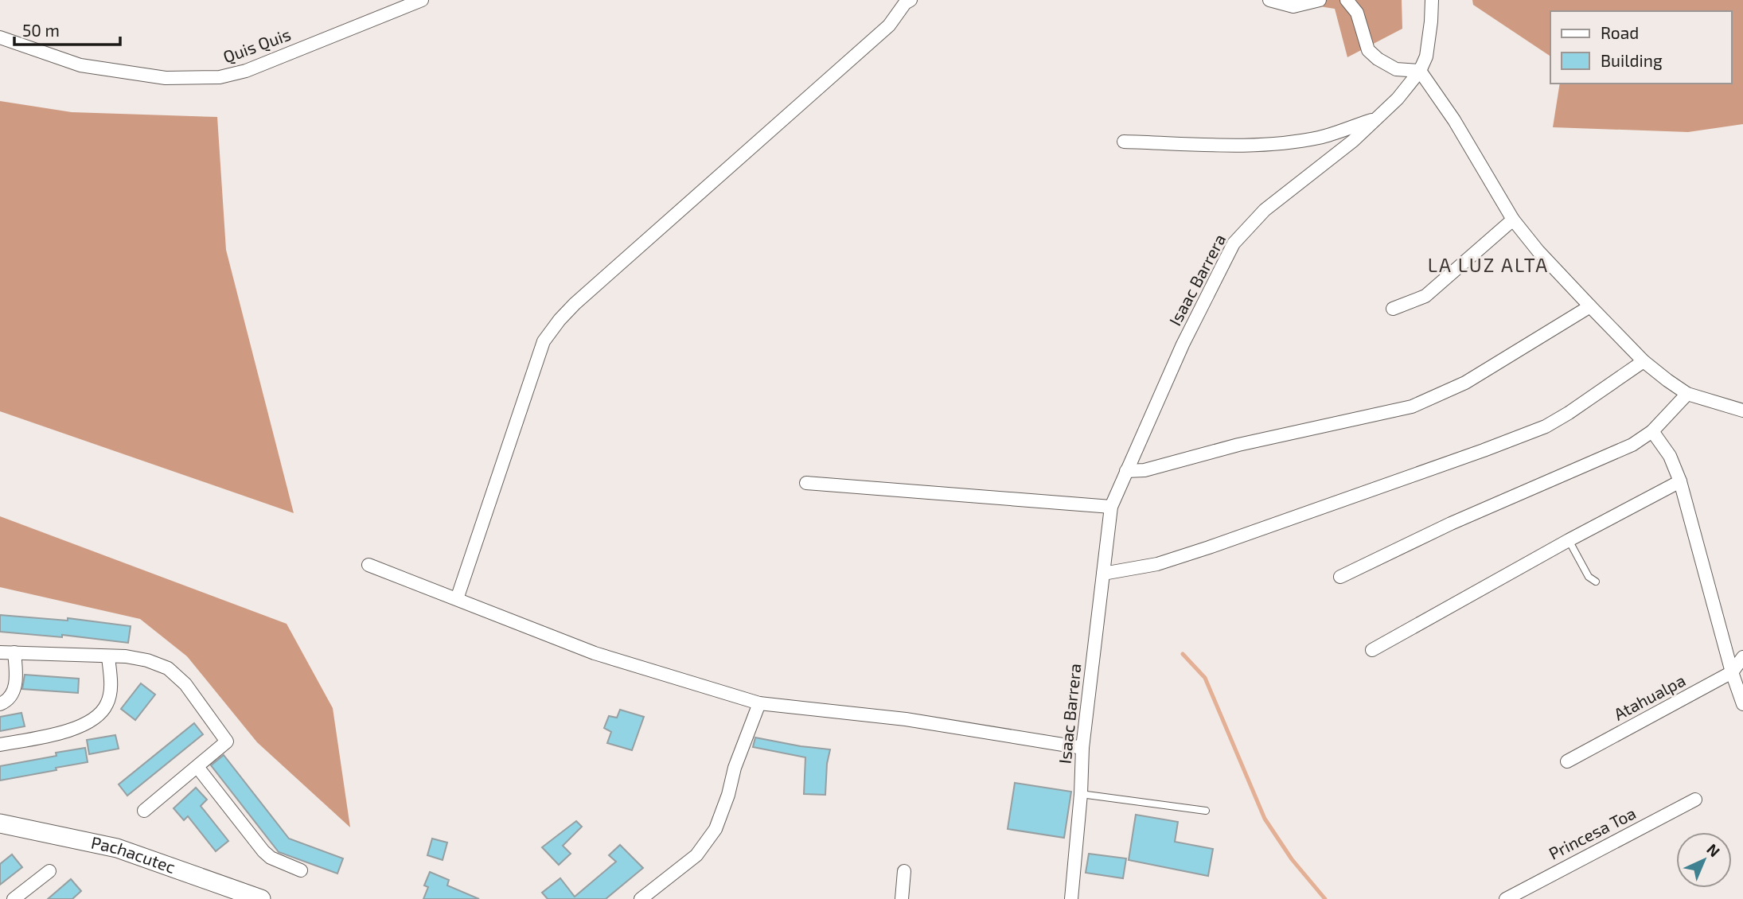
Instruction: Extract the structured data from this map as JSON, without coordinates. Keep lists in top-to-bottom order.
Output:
{
  "streets": {
    "street": [
      "Quis Quis",
      "Isaac Barrera",
      "Atahualpa",
      "Princesa Toa",
      "Pachacutec"
    ]
  },
  "districts": ["LA LUZ ALTA"],
  "legend": ["Road", "Building"],
  "scale_bar": "50 m",
  "north": "top right"
}
